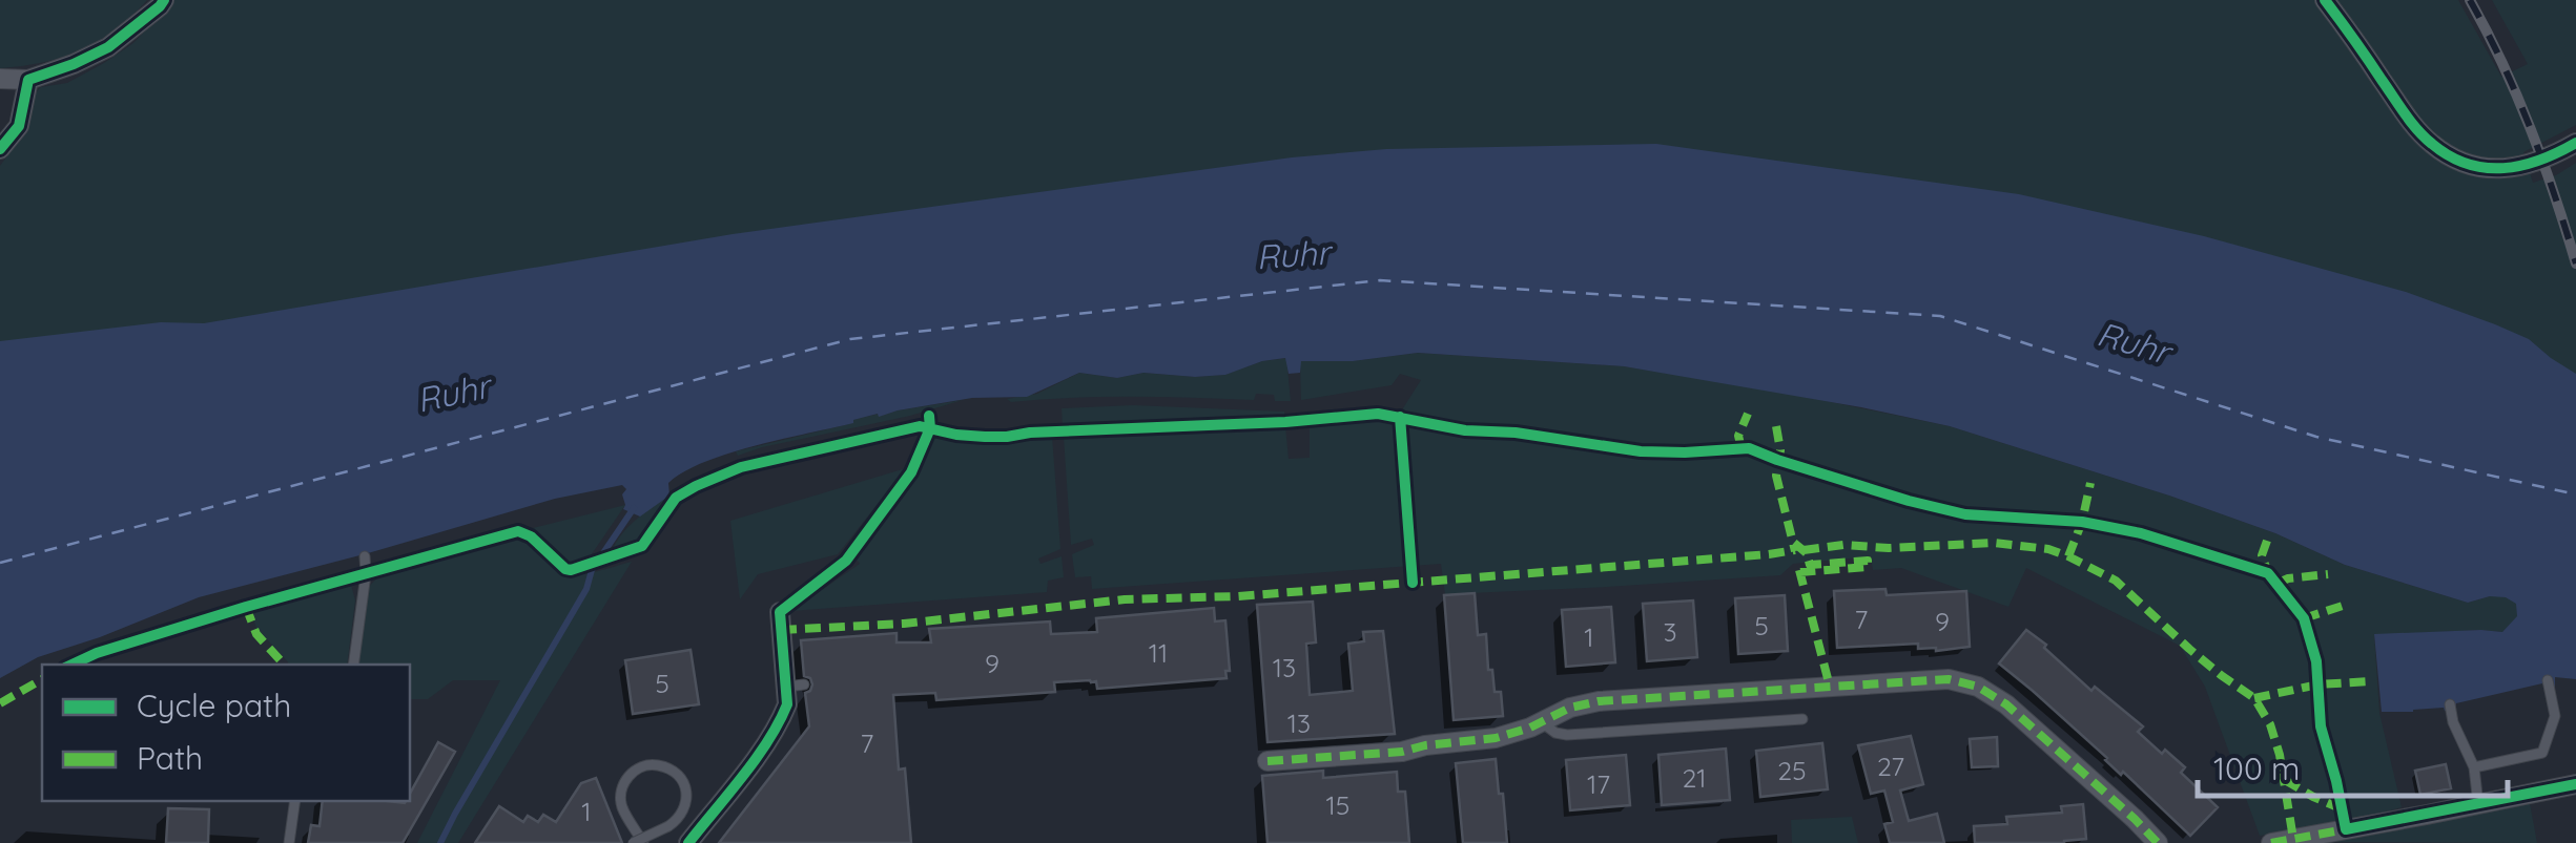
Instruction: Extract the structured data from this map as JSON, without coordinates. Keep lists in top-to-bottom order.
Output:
{
  "water": ["Ruhr"],
  "house_numbers": [
    "7",
    "9",
    "5",
    "3",
    "1",
    "11",
    "9",
    "13",
    "5",
    "13",
    "7",
    "27",
    "25",
    "21",
    "17",
    "15",
    "1"
  ],
  "legend": ["Cycle path", "Path"],
  "scale_bar": "100 m"
}
